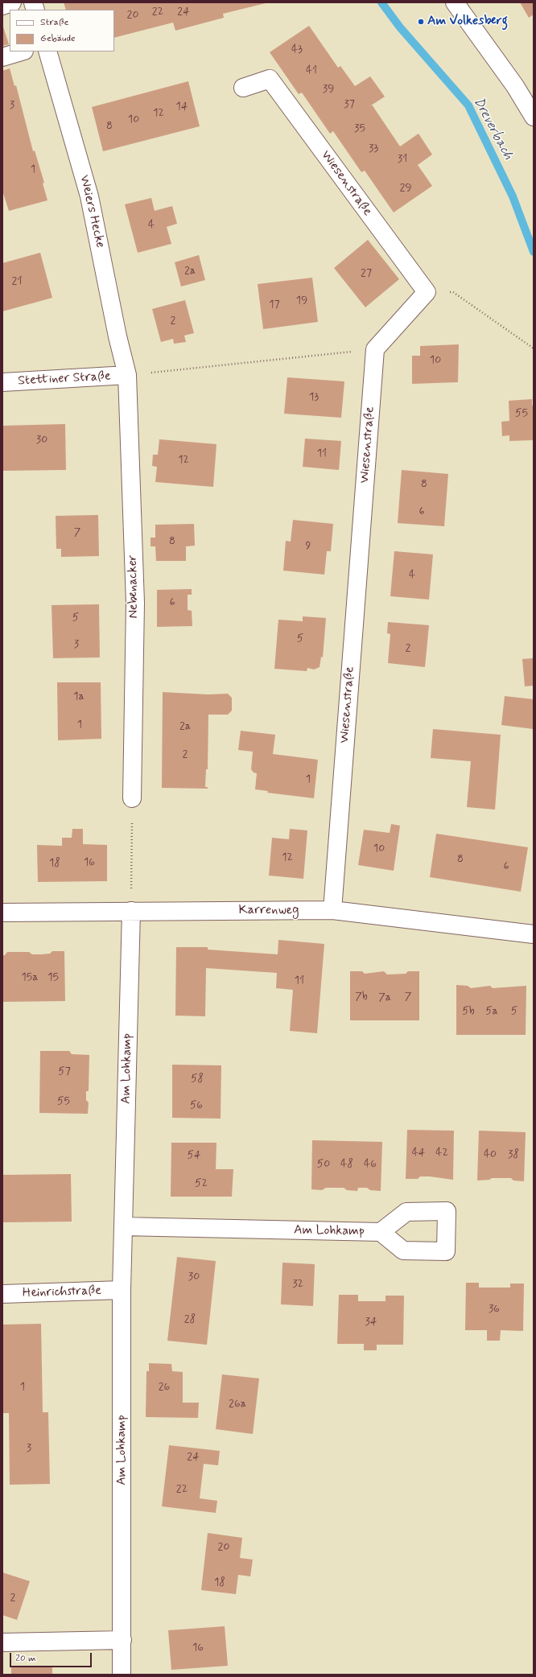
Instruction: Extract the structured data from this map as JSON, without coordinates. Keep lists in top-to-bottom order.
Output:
{
  "streets": {
    "street": [
      "Wiesenstraße",
      "Weiers Hecke",
      "Stettiner Straße",
      "Nebenacker",
      "Karrenweg",
      "Am Lohkamp",
      "Heinrichstraße"
    ]
  },
  "crossings": [
    ["Wiesenstraße", "Karrenweg"],
    ["Weiers Hecke", "Stettiner Straße"],
    ["Weiers Hecke", "Nebenacker"],
    ["Stettiner Straße", "Nebenacker"],
    ["Karrenweg", "Am Lohkamp"],
    ["Am Lohkamp", "Heinrichstraße"]
  ],
  "water": ["Dreverbach"],
  "places": ["Am Volkesberg"],
  "house_numbers": [
    "22",
    "24",
    "20",
    "43",
    "41",
    "39",
    "37",
    "3",
    "14",
    "12",
    "10",
    "8",
    "35",
    "33",
    "31",
    "1",
    "29",
    "4",
    "2a",
    "27",
    "21",
    "19",
    "17",
    "2",
    "10",
    "13",
    "55",
    "30",
    "11",
    "12",
    "8",
    "6",
    "7",
    "8",
    "9",
    "4",
    "6",
    "5",
    "5",
    "3",
    "2",
    "1a",
    "1",
    "2a",
    "2",
    "1",
    "10",
    "12",
    "8",
    "16",
    "18",
    "6",
    "15a",
    "15",
    "11",
    "7b",
    "7",
    "7a",
    "5b",
    "5a",
    "5",
    "57",
    "58",
    "55",
    "56",
    "44",
    "42",
    "40",
    "38",
    "54",
    "50",
    "48",
    "46",
    "52",
    "30",
    "32",
    "36",
    "28",
    "34",
    "1",
    "26",
    "26a",
    "3",
    "24",
    "22",
    "20",
    "18",
    "2",
    "16"
  ],
  "legend": ["Straße", "Gebäude"],
  "scale_bar": "20 m"
}
